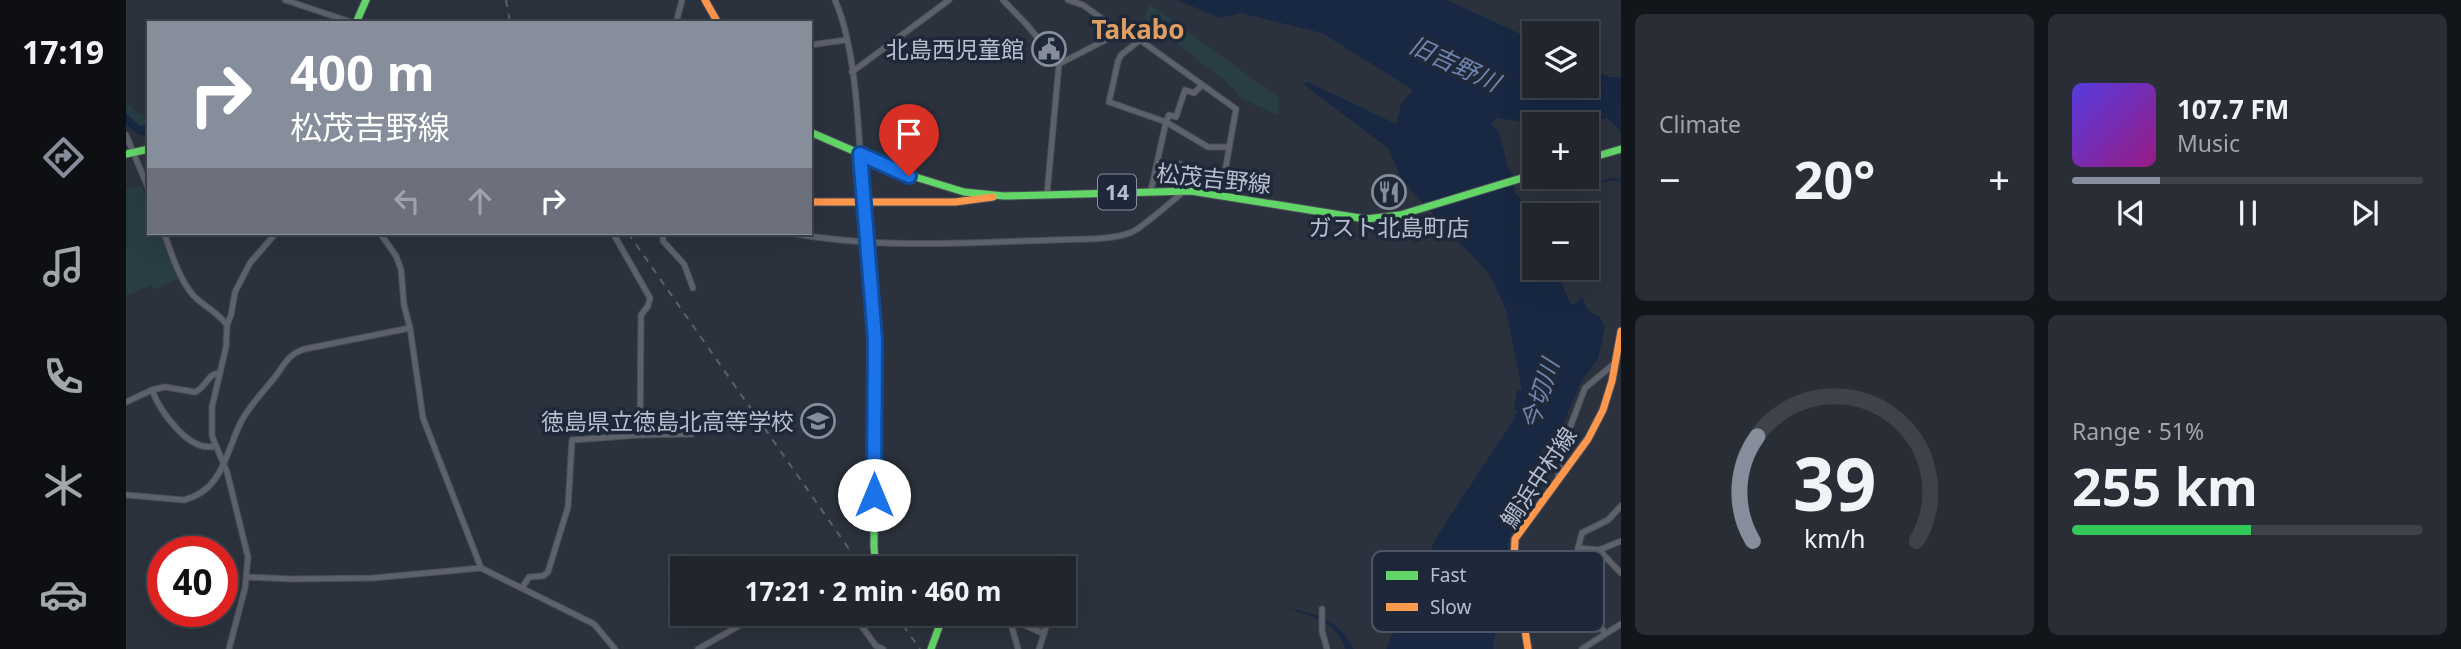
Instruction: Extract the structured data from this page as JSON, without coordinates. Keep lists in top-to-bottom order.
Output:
{
  "streets": {
    "main road": ["松茂吉野線", "14", "鯛浜中村線"]
  },
  "districts": ["Takabo"],
  "water": ["旧吉野川", "今切川"],
  "places": {
    "public building": ["北島西児童館"],
    "restaurant": ["ガスト北島町店"],
    "school or university": ["徳島県立徳島北高等学校"]
  },
  "legend": ["Fast", "Slow"],
  "page": {
    "tabs": "17:19",
    "tile": [
      "Climate",
      ["Range · 51%", "255 km"]
    ],
    "map_buttons": ["+", "−"],
    "turn": ["400 m", "松茂吉野線"],
    "song": ["107.7 FM", "Music"],
    "heat": ["−", "20°", "+"],
    "limit": "40",
    "trip": "17:21 · 2 min · 460 m",
    "gauge": ["39", "km/h"]
  }
}
